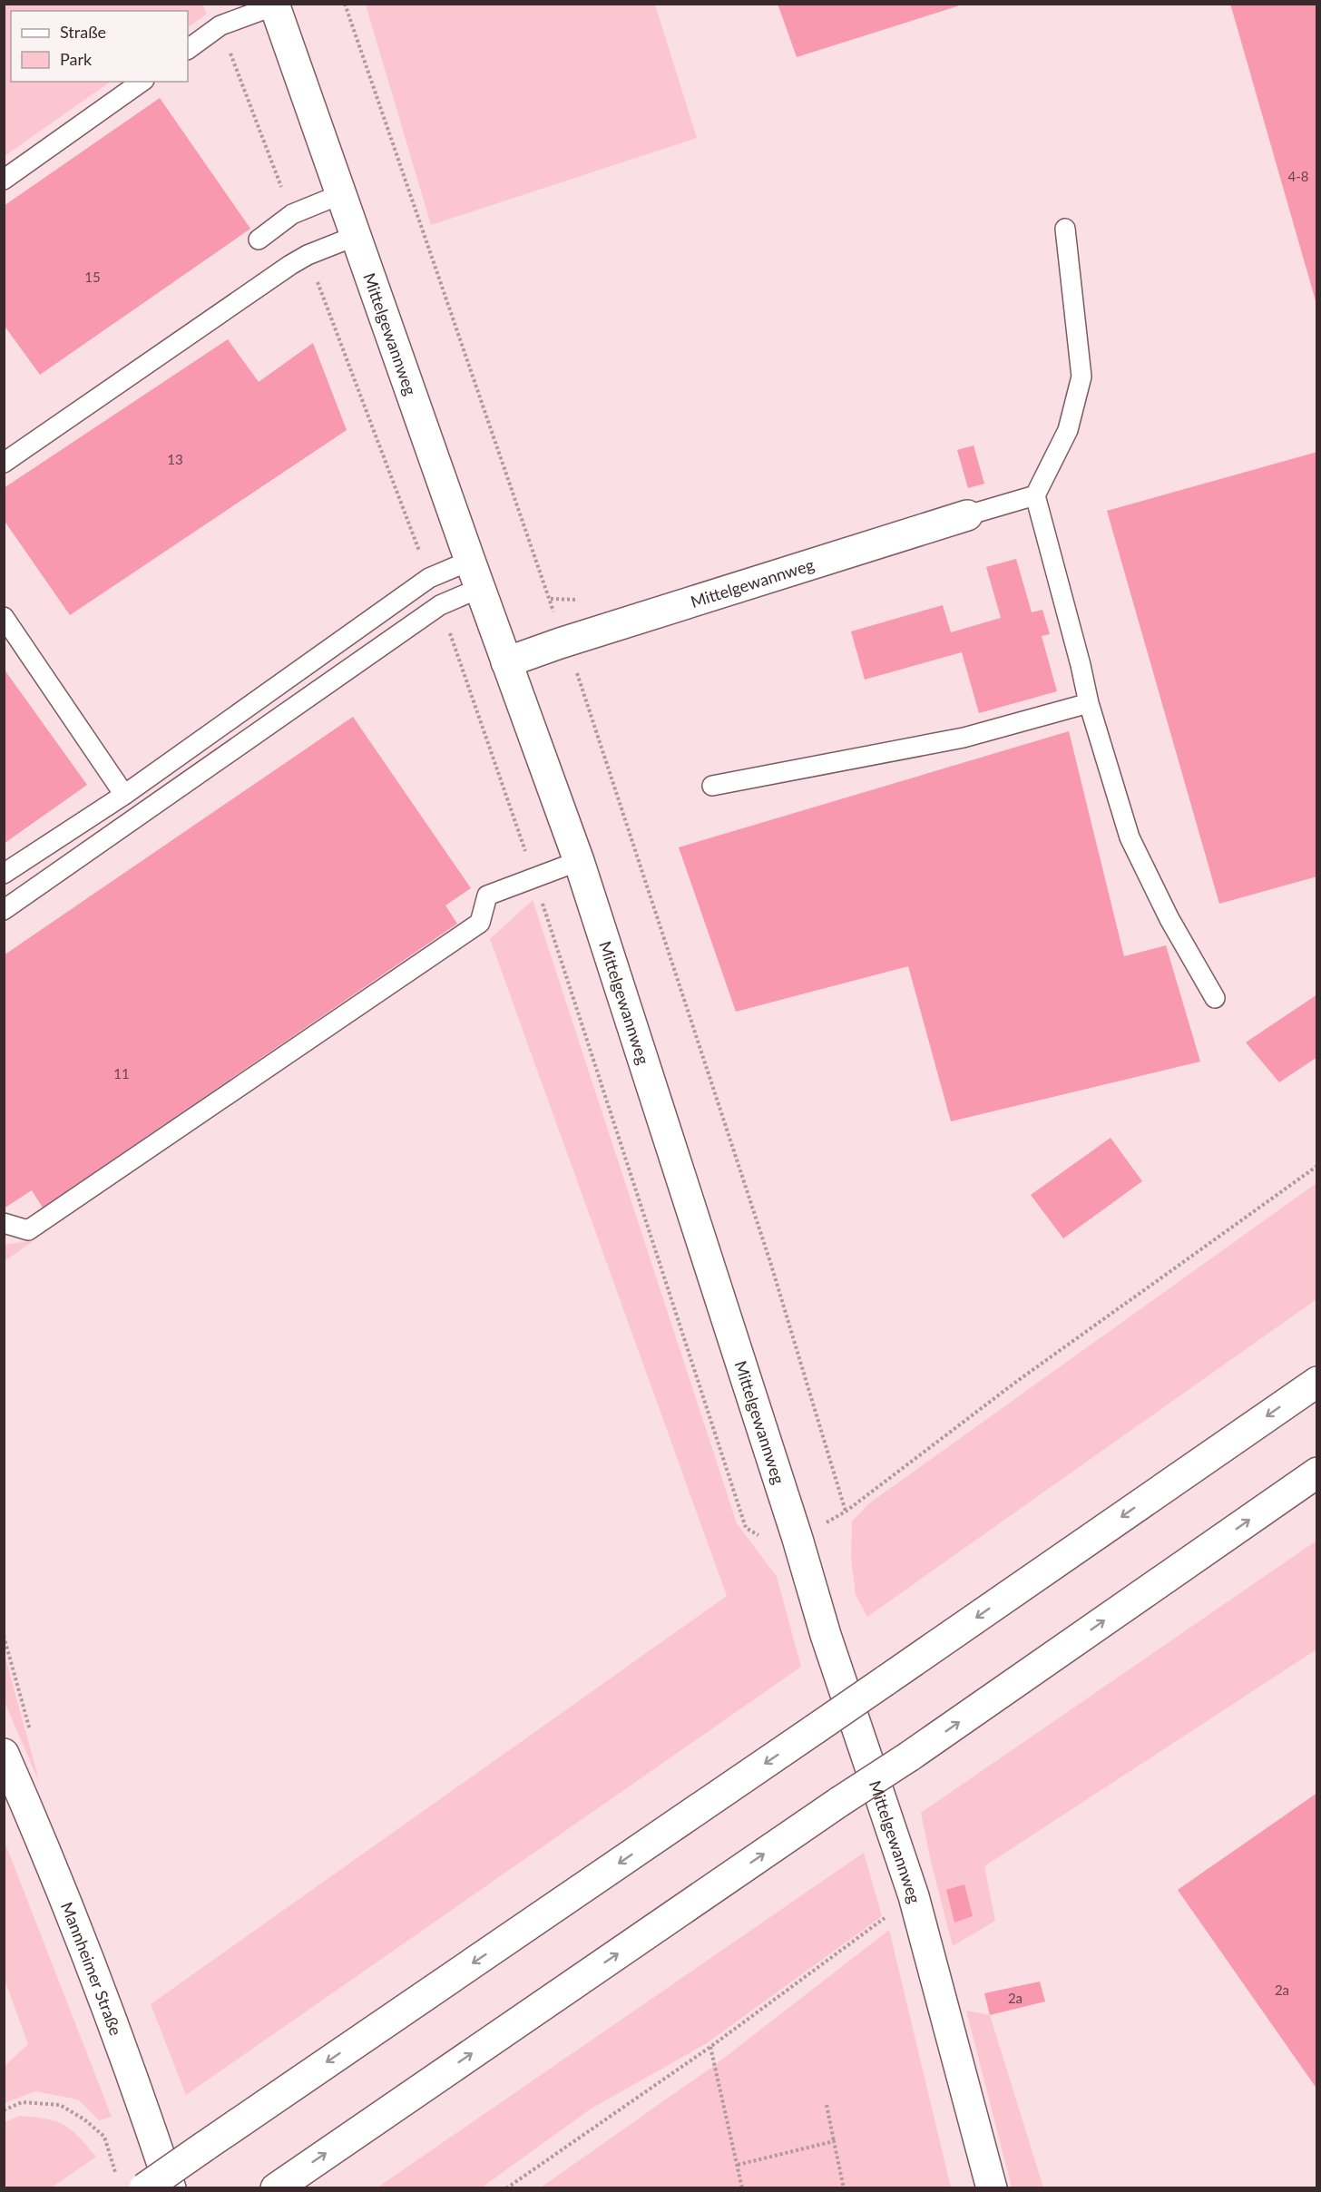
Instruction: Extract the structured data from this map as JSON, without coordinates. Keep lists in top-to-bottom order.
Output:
{
  "streets": {
    "main road": ["Mittelgewannweg", "Mannheimer Straße"]
  },
  "house_numbers": [
    "4-8",
    "15",
    "13",
    "11",
    "2a",
    "2a"
  ],
  "legend": ["Straße", "Park"]
}
